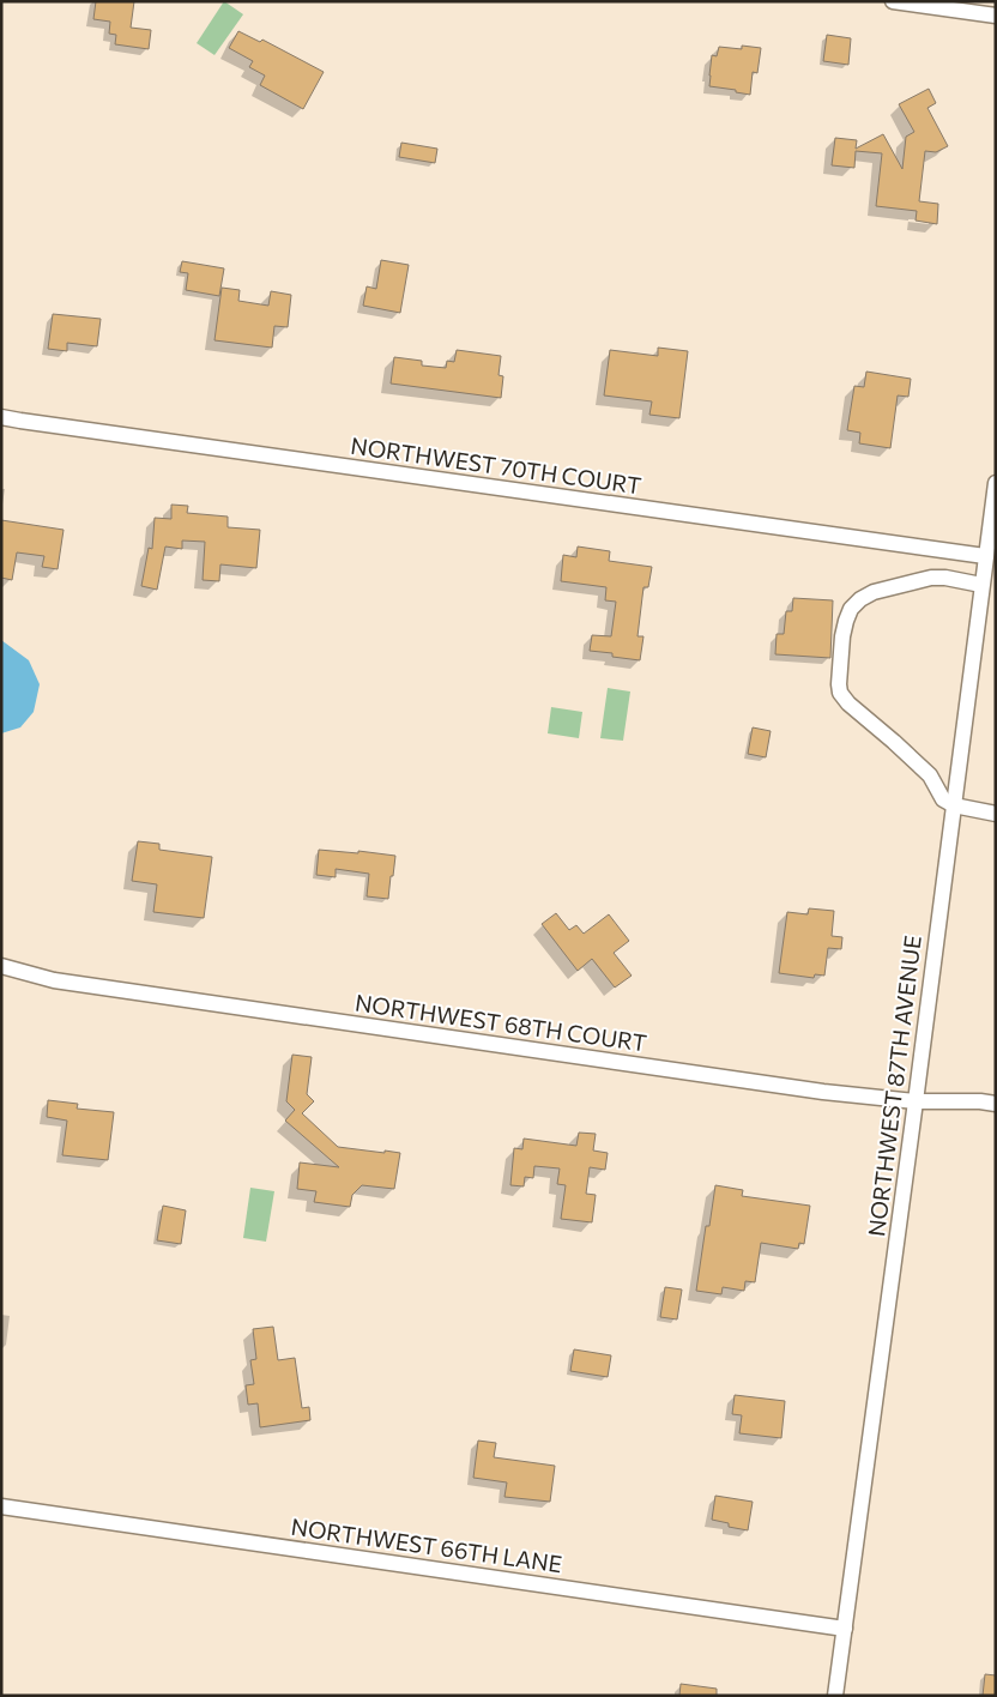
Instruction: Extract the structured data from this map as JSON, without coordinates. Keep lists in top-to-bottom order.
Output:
{
  "streets": {
    "street": [
      "NORTHWEST 70TH COURT",
      "NORTHWEST 68TH COURT",
      "NORTHWEST 87TH AVENUE",
      "NORTHWEST 66TH LANE"
    ]
  },
  "crossings": [
    ["NORTHWEST 70TH COURT", "NORTHWEST 87TH AVENUE"],
    ["NORTHWEST 68TH COURT", "NORTHWEST 87TH AVENUE"],
    ["NORTHWEST 87TH AVENUE", "NORTHWEST 66TH LANE"]
  ]
}
